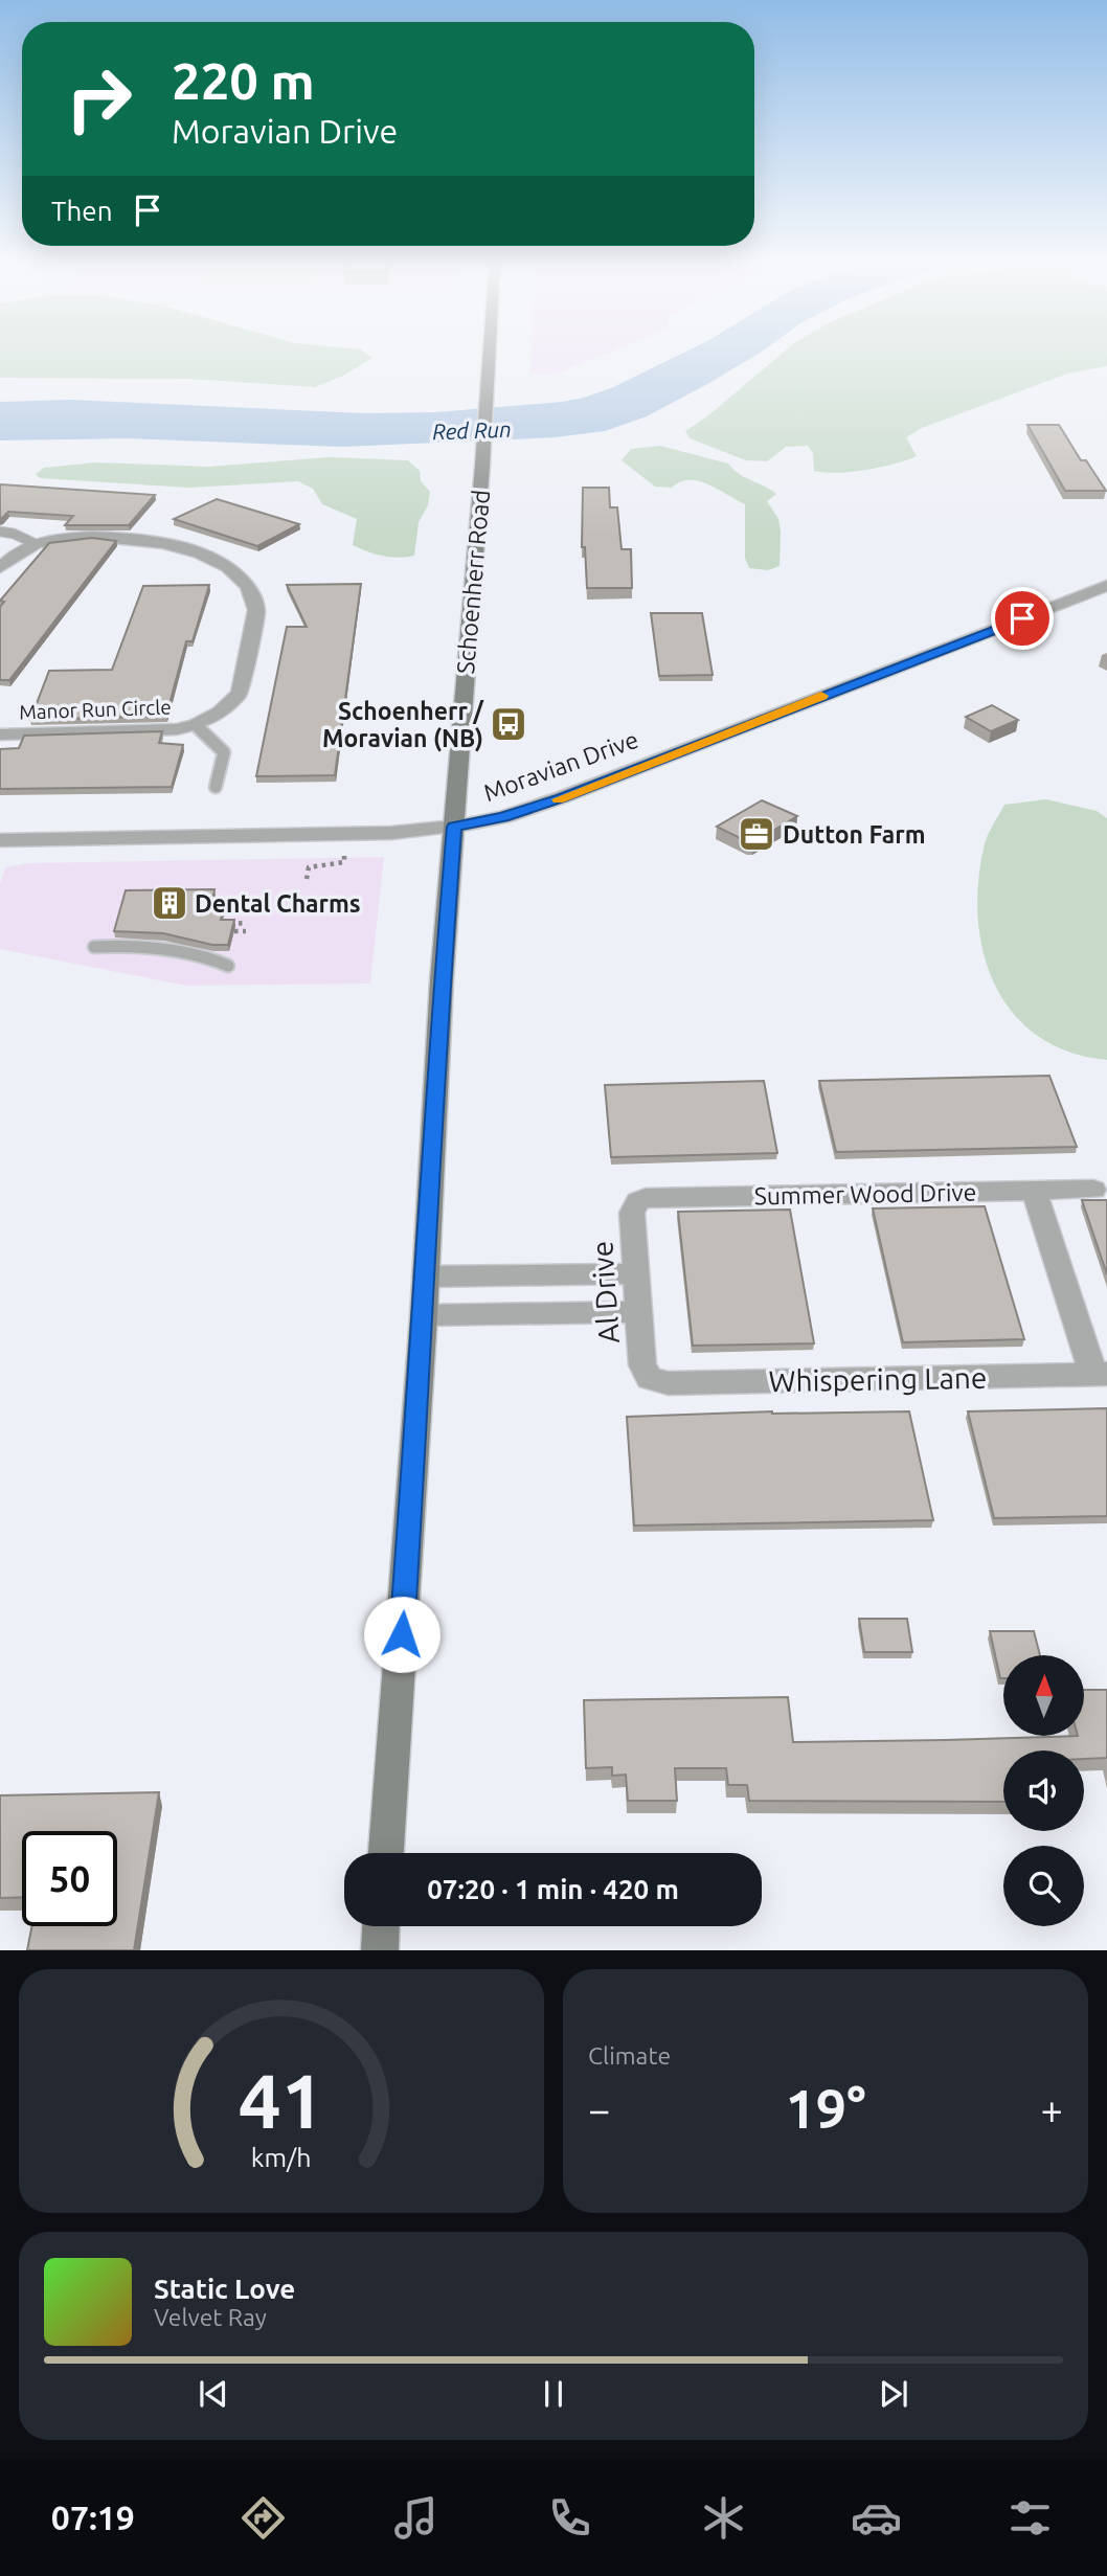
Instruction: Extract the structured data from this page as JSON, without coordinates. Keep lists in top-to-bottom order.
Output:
{
  "streets": {
    "main road": ["Schoenherr Road"],
    "street": [
      "Manor Run Circle",
      "Moravian Drive",
      "Summer Wood Drive",
      "Al Drive",
      "Whispering Lane"
    ]
  },
  "crossings": [
    ["Schoenherr Road", "Moravian Drive"],
    ["Summer Wood Drive", "Al Drive"],
    ["Al Drive", "Whispering Lane"]
  ],
  "water": ["Red Run"],
  "places": {
    "bus stop": ["Schoenherr / Moravian (NB)"],
    "office": ["Dutton Farm"],
    "building": ["Dental Charms"]
  },
  "north": "top",
  "page": {
    "turn": ["220 m", "Moravian Drive"],
    "then": "Then",
    "limit": "50",
    "trip": "07:20 · 1 min · 420 m",
    "tile": "Climate",
    "heat": ["−", "19°", "+"],
    "song": ["Static Love", "Velvet Ray"],
    "tabs": "07:19",
    "gauge": ["41", "km/h"]
  }
}
